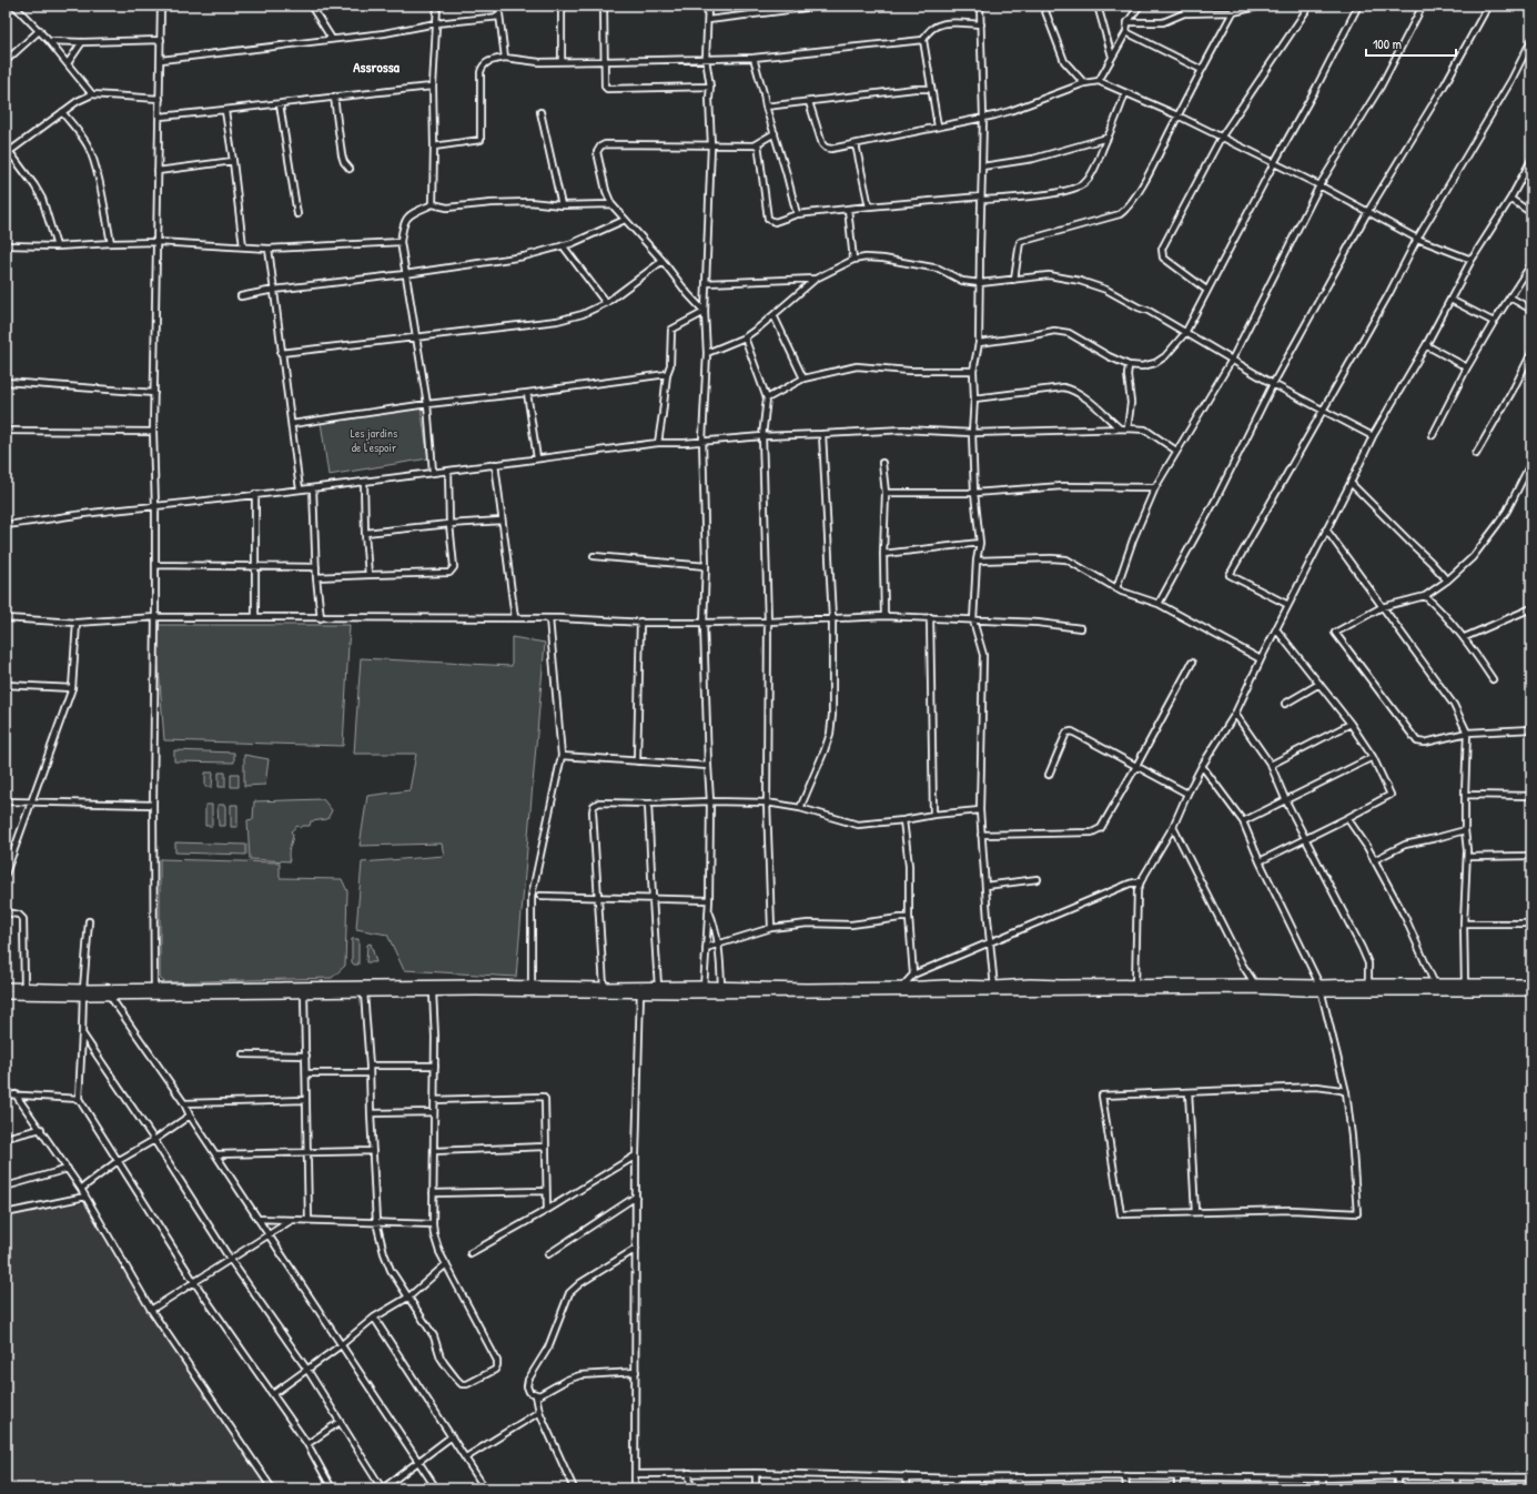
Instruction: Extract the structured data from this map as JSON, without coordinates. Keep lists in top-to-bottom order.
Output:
{
  "districts": ["Assrossa"],
  "parks": ["Les jardins de l'espoir"],
  "scale_bar": "100 m"
}
